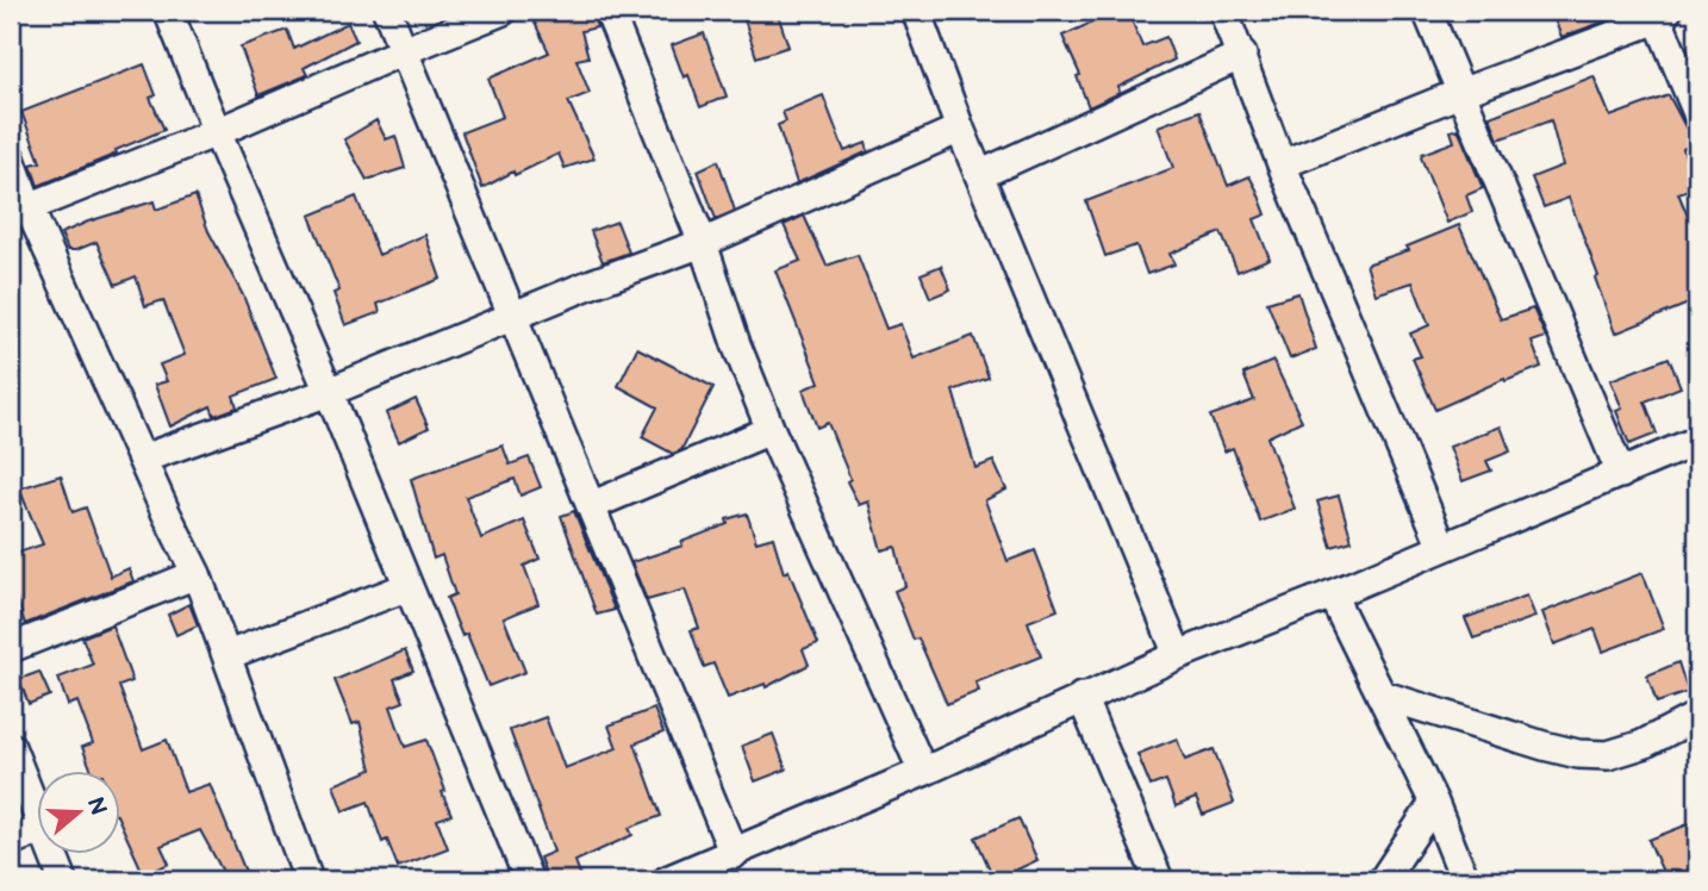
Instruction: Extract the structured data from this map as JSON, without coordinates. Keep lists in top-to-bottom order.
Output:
{
  "north": "right"
}
